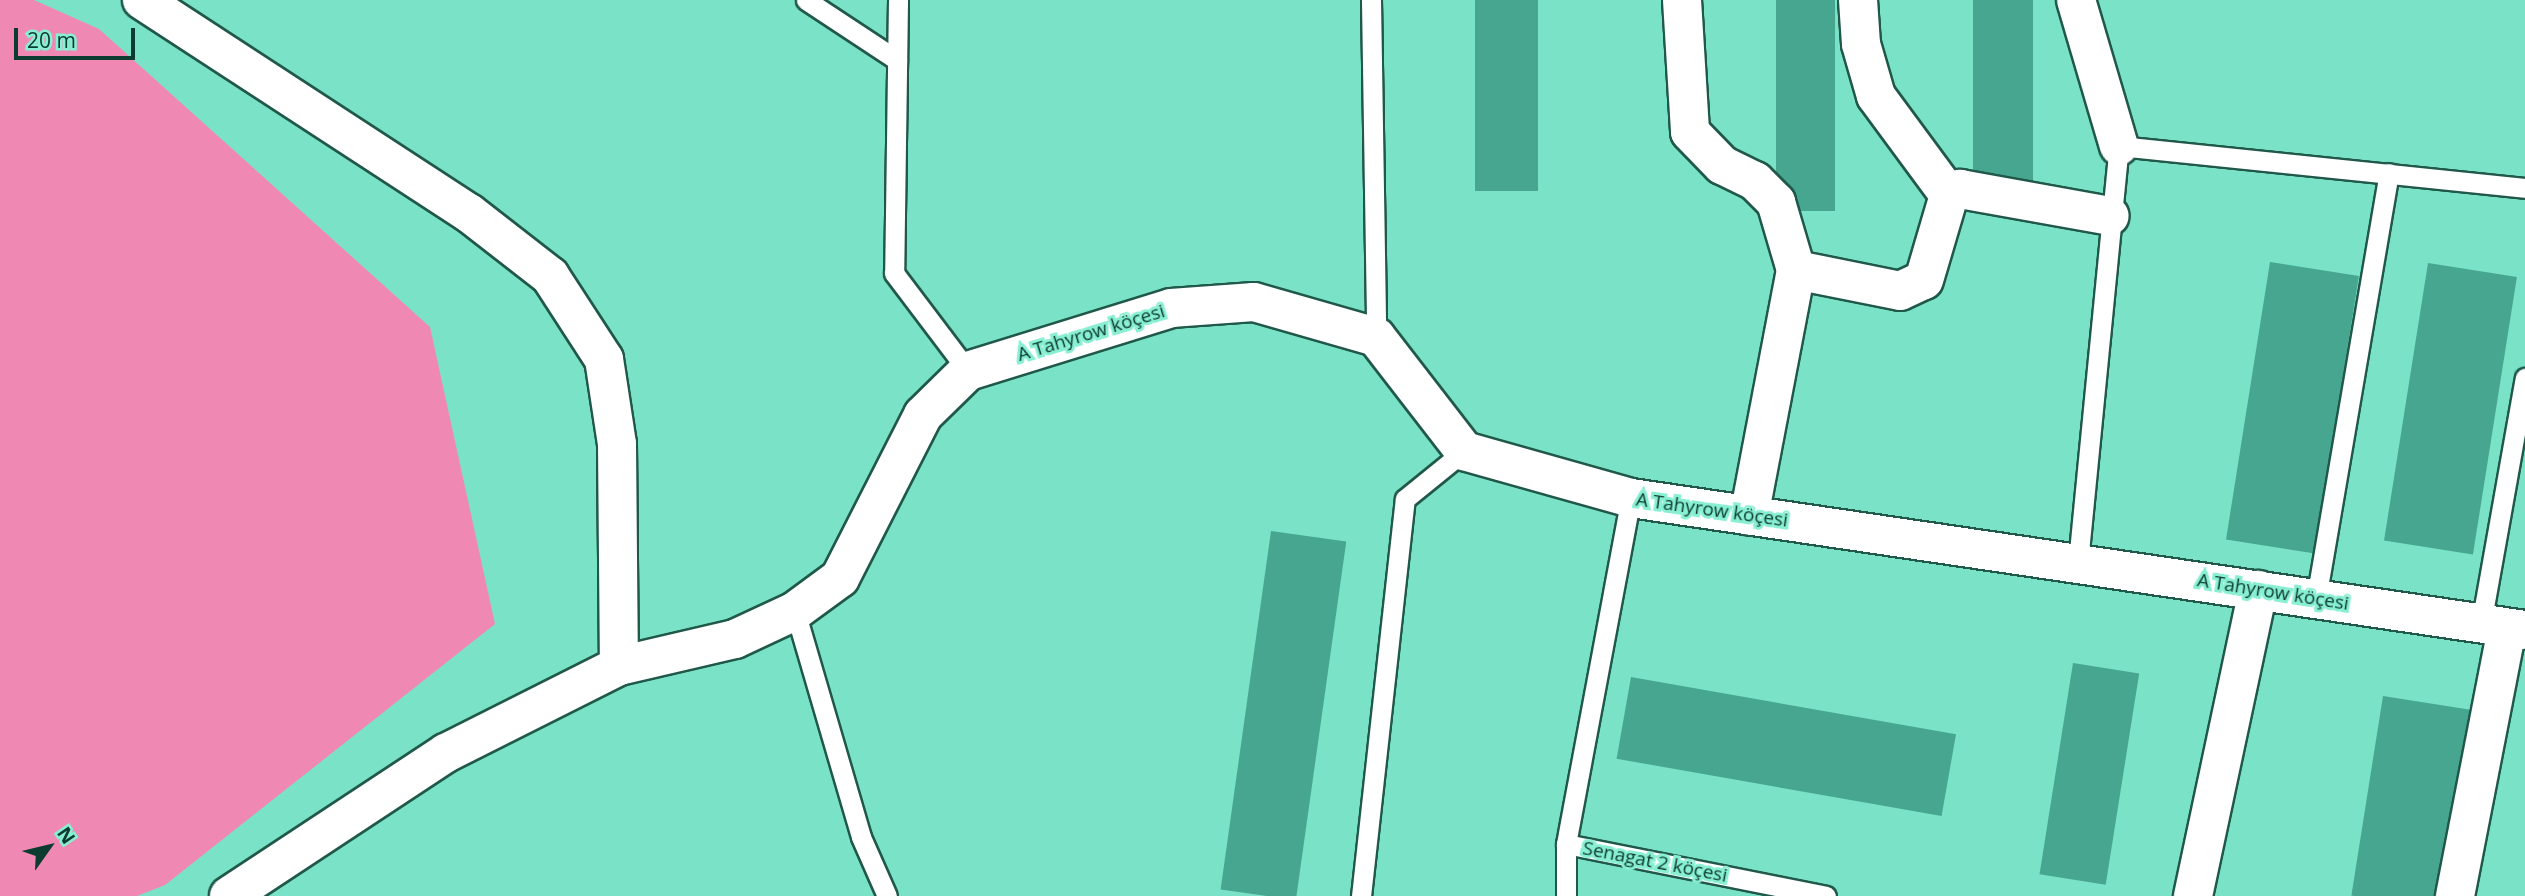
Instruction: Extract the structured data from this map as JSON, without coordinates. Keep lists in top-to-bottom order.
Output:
{
  "streets": {
    "street": ["A Tahyrow köçesi"],
    "lane": ["Senagat 2 köçesi"]
  },
  "scale_bar": "20 m",
  "north": "top right"
}
